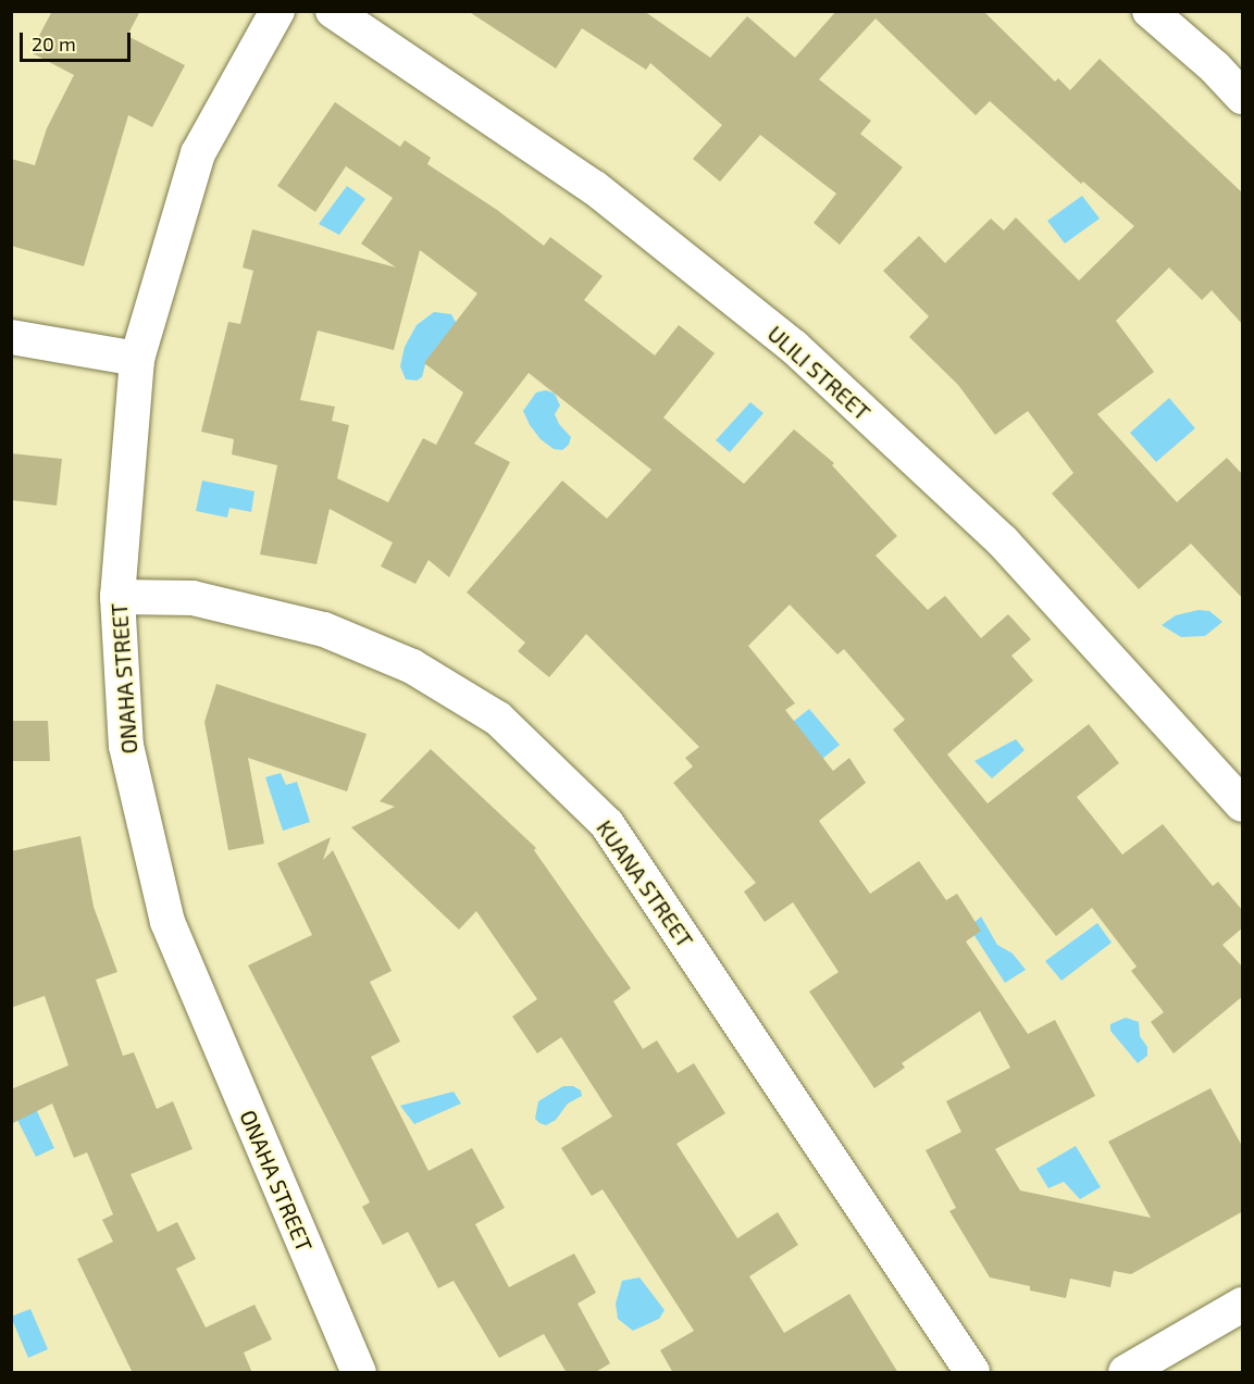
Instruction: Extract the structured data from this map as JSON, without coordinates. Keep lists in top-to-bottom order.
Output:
{
  "streets": {
    "street": ["ULILI STREET", "ONAHA STREET", "KUANA STREET"]
  },
  "crossings": [
    ["ONAHA STREET", "KUANA STREET"]
  ],
  "scale_bar": "20 m"
}
